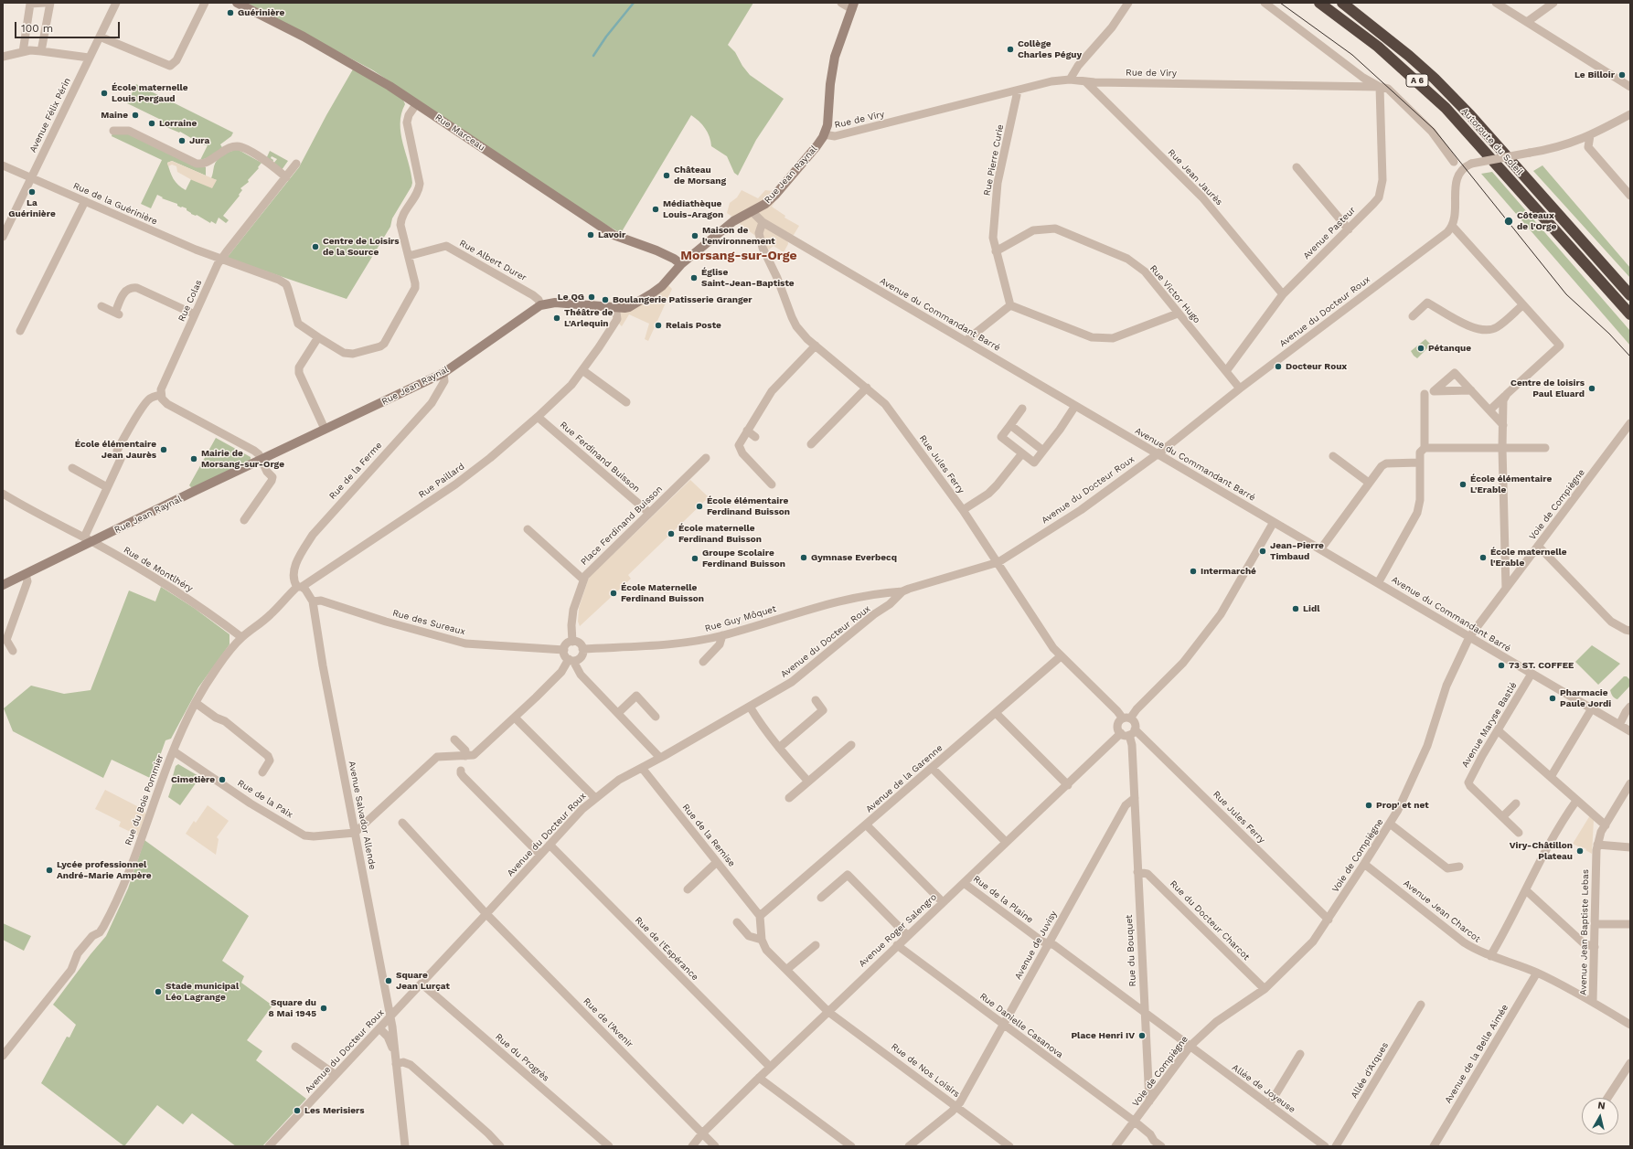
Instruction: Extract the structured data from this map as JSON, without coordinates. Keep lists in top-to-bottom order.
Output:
{
  "streets": {
    "highway": ["A 6", "Autoroute du Soleil"],
    "main road": ["Rue Marceau", "Rue Jean Raynal"],
    "street": [
      "Rue de Viry",
      "Avenue Félix Périn",
      "Rue Pierre Curie",
      "Rue Jean Jaurès",
      "Rue de la Guérinière",
      "Avenue Pasteur",
      "Rue Albert Durer",
      "Rue Victor Hugo",
      "Rue Colas",
      "Avenue du Docteur Roux",
      "Avenue du Commandant Barré",
      "Rue Ferdinand Buisson",
      "Rue Jules Ferry",
      "Rue de la Ferme",
      "Rue Paillard",
      "Voie de Compiègne",
      "Place Ferdinand Buisson",
      "Rue de Montlhéry",
      "Rue Guy Môquet",
      "Rue des Sureaux",
      "Avenue Maryse Bastié",
      "Avenue de la Garenne",
      "Rue de la Paix",
      "Rue du Bois Pommier",
      "Avenue Salvador Allende",
      "Rue de la Remise",
      "Rue de la Plaine",
      "Avenue Jean Charcot",
      "Rue du Docteur Charcot",
      "Avenue Roger Salengro",
      "Avenue Jean Baptiste Lebas",
      "Avenue de Juvisy",
      "Rue de l'Espérance",
      "Rue du Bouquet",
      "Rue de l'Avenir",
      "Rue Danielle Casanova",
      "Avenue de la Belle Aimée",
      "Rue du Progrès",
      "Rue de Nos Loisirs",
      "Allée d'Arques",
      "Allée de Joyeuse"
    ]
  },
  "crossings": [
    ["Rue de Viry", "Rue Pierre Curie"],
    ["Rue de Viry", "Rue Jean Raynal"],
    ["Rue de Viry", "Rue Jean Jaurès"],
    ["Rue de Viry", "Avenue Pasteur"],
    ["Avenue Félix Périn", "Rue de la Guérinière"],
    ["Rue Marceau", "Rue Jean Raynal"],
    ["Rue Pierre Curie", "Rue Victor Hugo"],
    ["Rue Jean Raynal", "Rue Albert Durer"],
    ["Rue Jean Raynal", "Avenue du Commandant Barré"],
    ["Rue Jean Raynal", "Rue de la Ferme"],
    ["Rue Jean Raynal", "Rue Paillard"],
    ["Rue Jean Raynal", "Rue de Montlhéry"],
    ["Rue Jean Jaurès", "Avenue Pasteur"],
    ["Rue de la Guérinière", "Rue Colas"],
    ["Avenue Pasteur", "Rue Victor Hugo"],
    ["Rue Victor Hugo", "Avenue du Docteur Roux"],
    ["Avenue du Docteur Roux", "Avenue du Commandant Barré"],
    ["Avenue du Docteur Roux", "Rue Jules Ferry"],
    ["Avenue du Docteur Roux", "Rue Guy Môquet"],
    ["Avenue du Docteur Roux", "Avenue Salvador Allende"],
    ["Avenue du Docteur Roux", "Rue de la Remise"],
    ["Avenue du Docteur Roux", "Rue de l'Espérance"],
    ["Avenue du Docteur Roux", "Rue de l'Avenir"],
    ["Avenue du Docteur Roux", "Rue du Progrès"],
    ["Avenue du Commandant Barré", "Rue Jules Ferry"],
    ["Avenue du Commandant Barré", "Voie de Compiègne"],
    ["Avenue du Commandant Barré", "Avenue Maryse Bastié"],
    ["Rue Ferdinand Buisson", "Rue Paillard"],
    ["Rue Ferdinand Buisson", "Place Ferdinand Buisson"],
    ["Rue Jules Ferry", "Voie de Compiègne"],
    ["Rue Jules Ferry", "Avenue de la Garenne"],
    ["Rue Jules Ferry", "Avenue Roger Salengro"],
    ["Rue de la Ferme", "Rue Paillard"],
    ["Rue de la Ferme", "Avenue Salvador Allende"],
    ["Rue Paillard", "Rue de Montlhéry"],
    ["Rue Paillard", "Rue du Bois Pommier"],
    ["Rue Paillard", "Avenue Salvador Allende"],
    ["Voie de Compiègne", "Rue de la Plaine"],
    ["Voie de Compiègne", "Avenue Jean Charcot"],
    ["Voie de Compiègne", "Rue du Docteur Charcot"],
    ["Voie de Compiègne", "Rue du Bouquet"],
    ["Voie de Compiègne", "Rue Danielle Casanova"],
    ["Voie de Compiègne", "Allée de Joyeuse"],
    ["Place Ferdinand Buisson", "Rue Guy Môquet"],
    ["Place Ferdinand Buisson", "Rue des Sureaux"],
    ["Rue de Montlhéry", "Rue du Bois Pommier"],
    ["Rue Guy Môquet", "Rue des Sureaux"],
    ["Rue des Sureaux", "Avenue Salvador Allende"],
    ["Avenue de la Garenne", "Rue de la Remise"],
    ["Rue de la Paix", "Rue du Bois Pommier"],
    ["Rue de la Paix", "Avenue Salvador Allende"],
    ["Rue de la Plaine", "Avenue Roger Salengro"],
    ["Rue de la Plaine", "Avenue de Juvisy"],
    ["Rue de la Plaine", "Rue du Bouquet"],
    ["Rue de la Plaine", "Allée de Joyeuse"],
    ["Avenue Jean Charcot", "Avenue Jean Baptiste Lebas"],
    ["Avenue Jean Charcot", "Avenue de la Belle Aimée"],
    ["Rue du Docteur Charcot", "Rue du Bouquet"],
    ["Avenue Roger Salengro", "Rue de l'Espérance"],
    ["Avenue Roger Salengro", "Rue de l'Avenir"],
    ["Avenue Roger Salengro", "Rue Danielle Casanova"],
    ["Avenue Roger Salengro", "Rue de Nos Loisirs"],
    ["Avenue de Juvisy", "Rue du Bouquet"],
    ["Avenue de Juvisy", "Rue Danielle Casanova"],
    ["Avenue de Juvisy", "Rue de Nos Loisirs"]
  ],
  "districts": ["Morsang-sur-Orge"],
  "places": [
    "Guérinière",
    "Collège Charles Péguy",
    "Le Billoir",
    "École maternelle Louis Pergaud",
    "Maine",
    "Lorraine",
    "Jura",
    "Château de Morsang",
    "La Guérinière",
    "Médiathèque Louis-Aragon",
    "Côteaux de l'Orge",
    "Lavoir",
    "Maison de l'environnement",
    "Centre de Loisirs de la Source",
    "Église Saint-Jean-Baptiste",
    "Le QG",
    "Boulangerie Patisserie Granger",
    "Théâtre de L'Arlequin",
    "Relais Poste",
    "Pétanque",
    "Docteur Roux",
    "Centre de loisirs Paul Eluard",
    "École élémentaire Jean Jaurès",
    "Mairie de Morsang-sur-Orge",
    "École élémentaire L'Erable",
    "École élémentaire Ferdinand Buisson",
    "École maternelle Ferdinand Buisson",
    "Jean-Pierre Timbaud",
    "Gymnase Everbecq",
    "École maternelle l'Erable",
    "Groupe Scolaire Ferdinand Buisson",
    "Intermarché",
    "École Maternelle Ferdinand Buisson",
    "Lidl",
    "73 ST. COFFEE",
    "Pharmacie Paule Jordi",
    "Cimetière",
    "Prop' et net",
    "Viry-Châtillon Plateau",
    "Lycée professionnel André-Marie Ampère",
    "Square Jean Lurçat",
    "Stade municipal Léo Lagrange",
    "Square du 8 Mai 1945",
    "Place Henri IV",
    "Les Merisiers"
  ],
  "scale_bar": "100 m",
  "north": "top"
}
